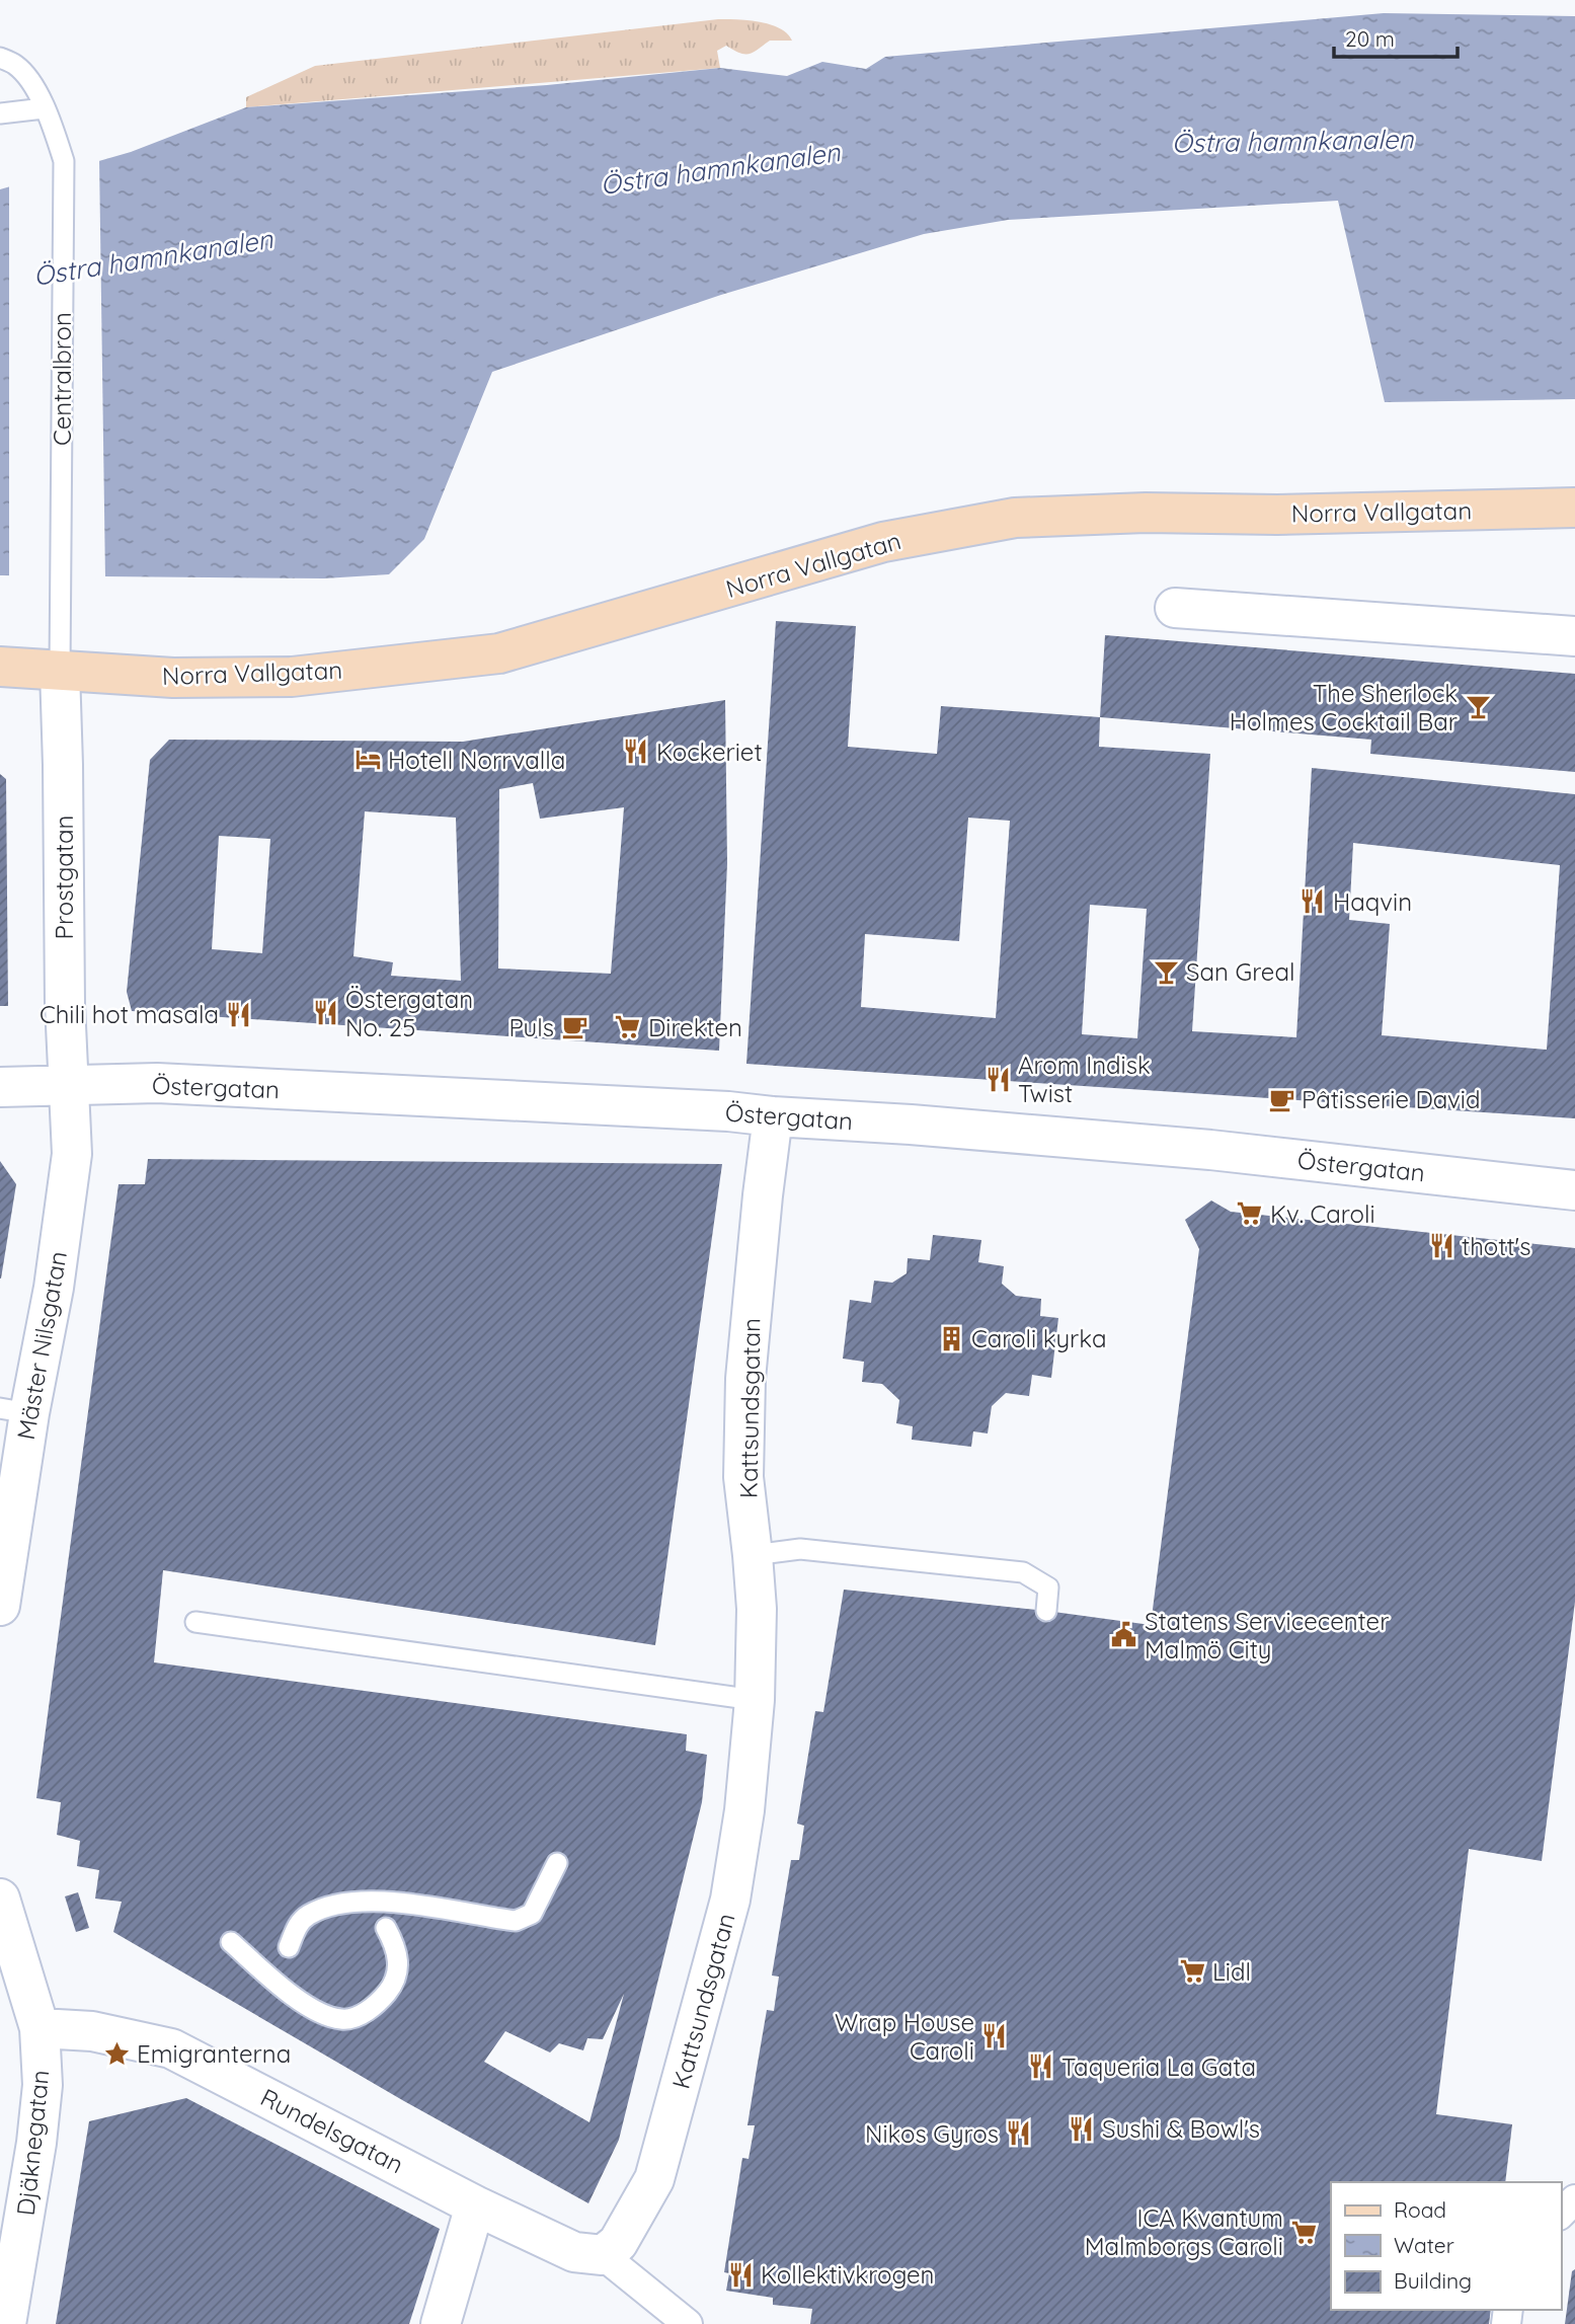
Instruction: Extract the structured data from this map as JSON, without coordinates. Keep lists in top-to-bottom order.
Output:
{
  "streets": {
    "main road": ["Norra Vallgatan"],
    "street": [
      "Prostgatan",
      "Östergatan",
      "Mäster Nilsgatan",
      "Kattsundsgatan",
      "Rundelsgatan",
      "Djäknegatan"
    ],
    "lane": ["Centralbron"]
  },
  "crossings": [
    ["Centralbron", "Norra Vallgatan"],
    ["Centralbron", "Prostgatan"],
    ["Norra Vallgatan", "Prostgatan"],
    ["Prostgatan", "Östergatan"],
    ["Prostgatan", "Mäster Nilsgatan"],
    ["Östergatan", "Mäster Nilsgatan"],
    ["Östergatan", "Kattsundsgatan"],
    ["Kattsundsgatan", "Rundelsgatan"],
    ["Rundelsgatan", "Djäknegatan"]
  ],
  "water": ["Östra hamnkanalen"],
  "places": {
    "bar": ["The Sherlock Holmes Cocktail Bar", "San Greal"],
    "restaurant": [
      "Kockeriet",
      "Haqvin",
      "Östergatan No. 25",
      "Chili hot masala",
      "Arom Indisk Twist",
      "thott's",
      "Wrap House Caroli",
      "Taqueria La Gata",
      "Sushi & Bowl's",
      "Nikos Gyros",
      "Kollektivkrogen"
    ],
    "hotel": ["Hotell Norrvalla"],
    "cafe": ["Puls", "Pâtisserie David"],
    "supermarket": [
      "Direkten",
      "Kv. Caroli",
      "Lidl",
      "ICA Kvantum Malmborgs Caroli"
    ],
    "building": ["Caroli kyrka"],
    "public building": ["Statens Servicecenter Malmö City"],
    "place": ["Emigranterna"]
  },
  "legend": ["Road", "Water", "Building"],
  "scale_bar": "20 m"
}
